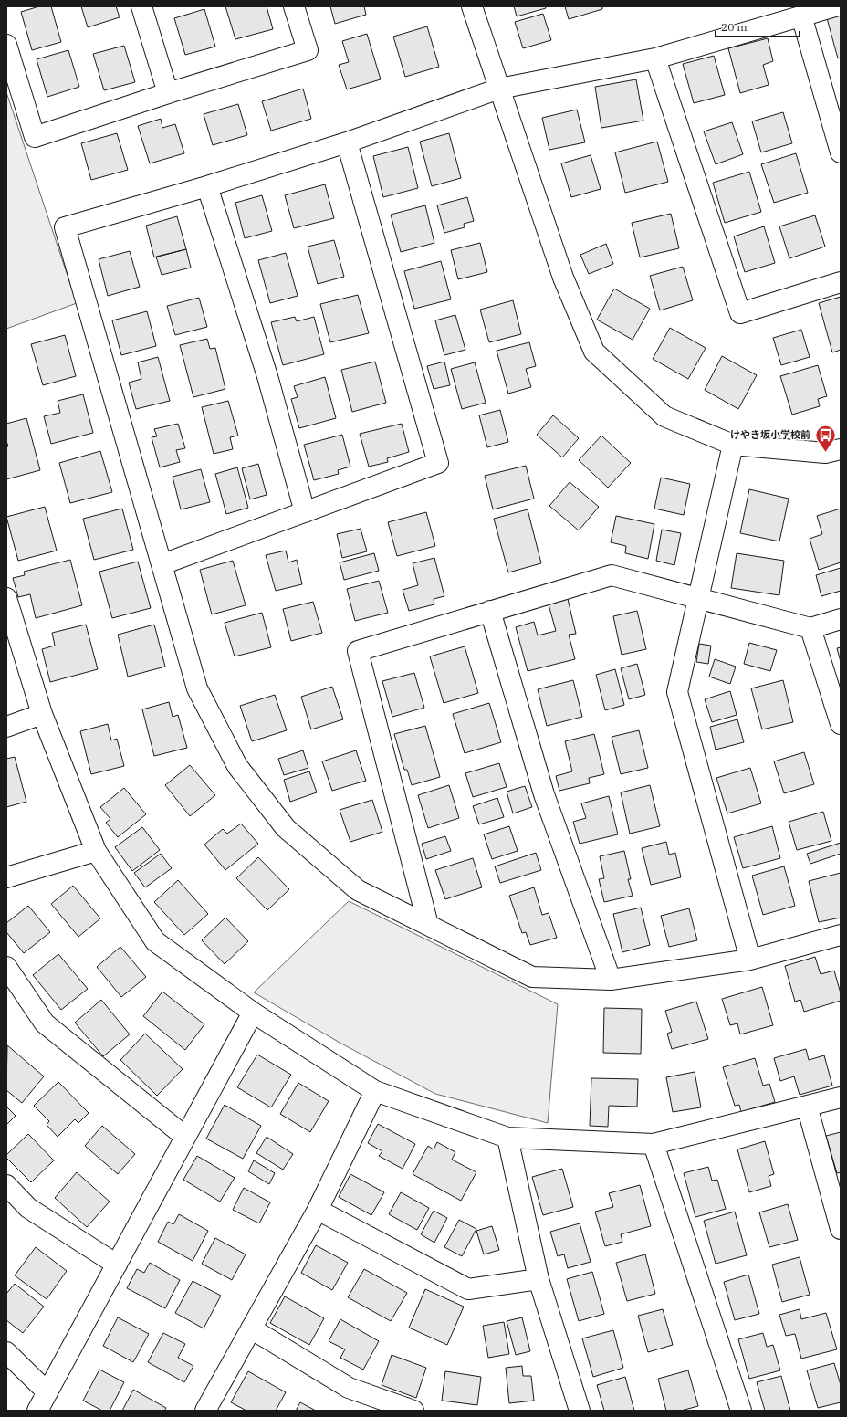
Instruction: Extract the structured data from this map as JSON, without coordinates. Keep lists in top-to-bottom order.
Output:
{
  "places": {
    "bus stop": ["けやき坂小学校前"]
  },
  "scale_bar": "20 m"
}
